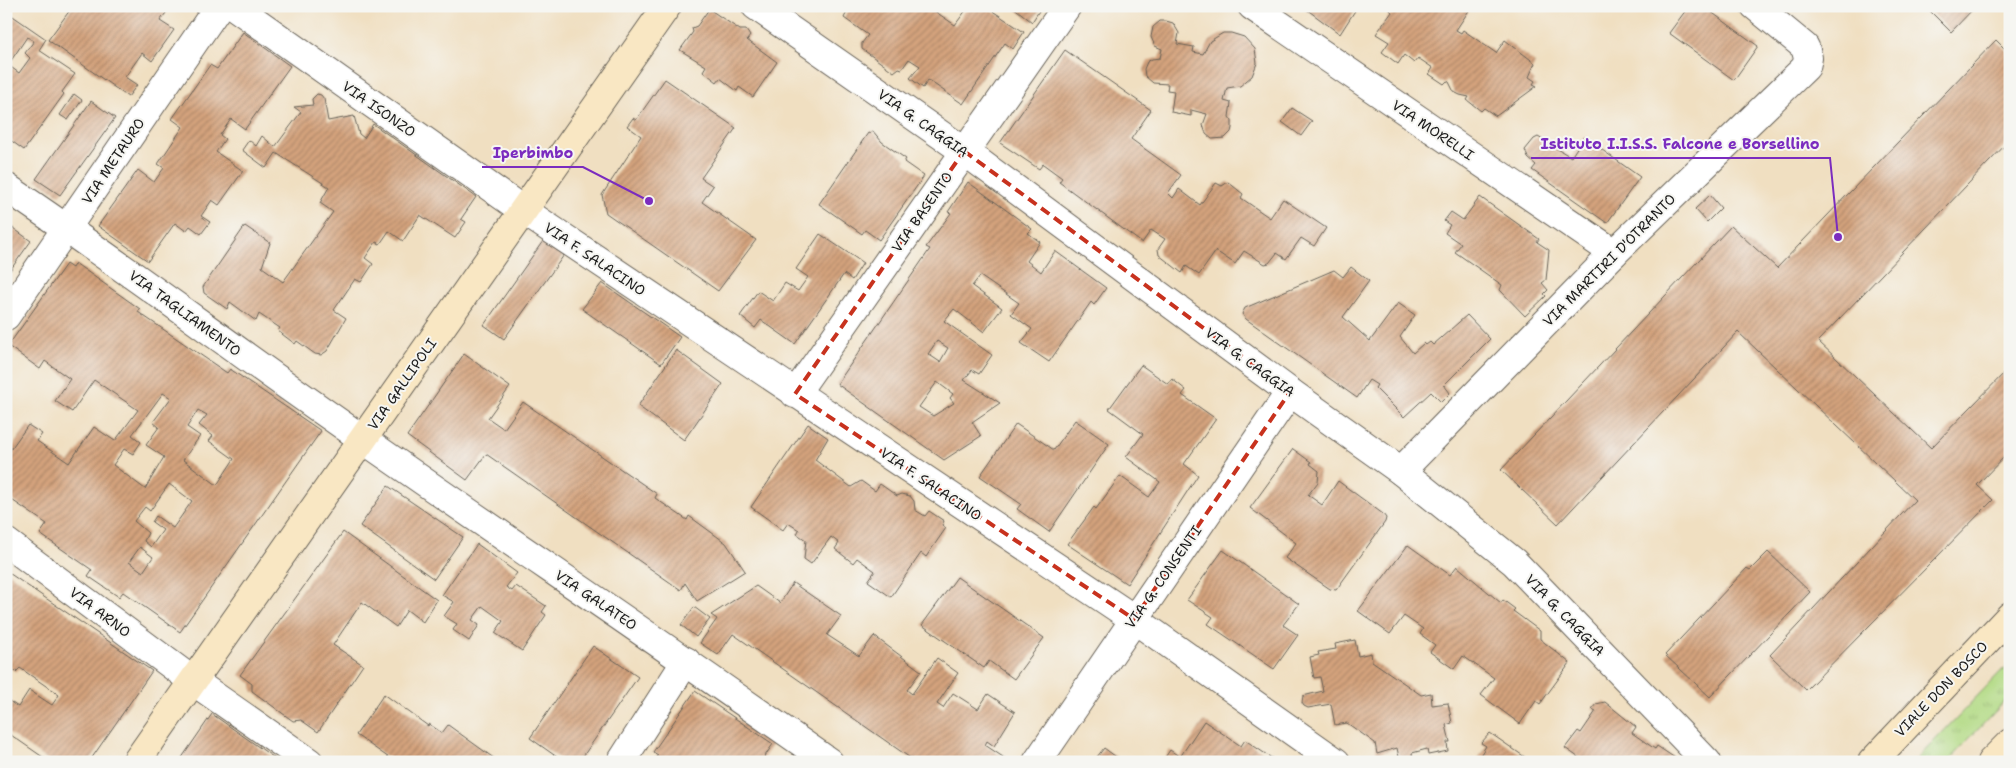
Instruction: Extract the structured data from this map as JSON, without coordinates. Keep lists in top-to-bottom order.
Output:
{
  "streets": {
    "main road": ["VIA GALLIPOLI", "VIALE DON BOSCO"],
    "street": [
      "VIA ISONZO",
      "VIA G. CAGGIA",
      "VIA MORELLI",
      "VIA METAURO",
      "VIA BASENTO",
      "VIA F. SALACINO",
      "VIA MARTIRI D'OTRANTO",
      "VIA TAGLIAMENTO",
      "VIA G. CONSENTI",
      "VIA GALATEO",
      "VIA ARNO"
    ]
  },
  "crossings": [
    ["VIA ISONZO", "VIA F. SALACINO"],
    ["VIA ISONZO", "VIA GALLIPOLI"],
    ["VIA G. CAGGIA", "VIA BASENTO"],
    ["VIA G. CAGGIA", "VIA MARTIRI D'OTRANTO"],
    ["VIA G. CAGGIA", "VIA G. CONSENTI"],
    ["VIA MORELLI", "VIA MARTIRI D'OTRANTO"],
    ["VIA METAURO", "VIA TAGLIAMENTO"],
    ["VIA BASENTO", "VIA F. SALACINO"],
    ["VIA F. SALACINO", "VIA GALLIPOLI"],
    ["VIA F. SALACINO", "VIA G. CONSENTI"],
    ["VIA TAGLIAMENTO", "VIA GALLIPOLI"],
    ["VIA TAGLIAMENTO", "VIA GALATEO"],
    ["VIA GALLIPOLI", "VIA GALATEO"],
    ["VIA GALLIPOLI", "VIA ARNO"]
  ],
  "places": ["Iperbimbo", "Istituto I.I.S.S. Falcone e Borsellino"]
}
